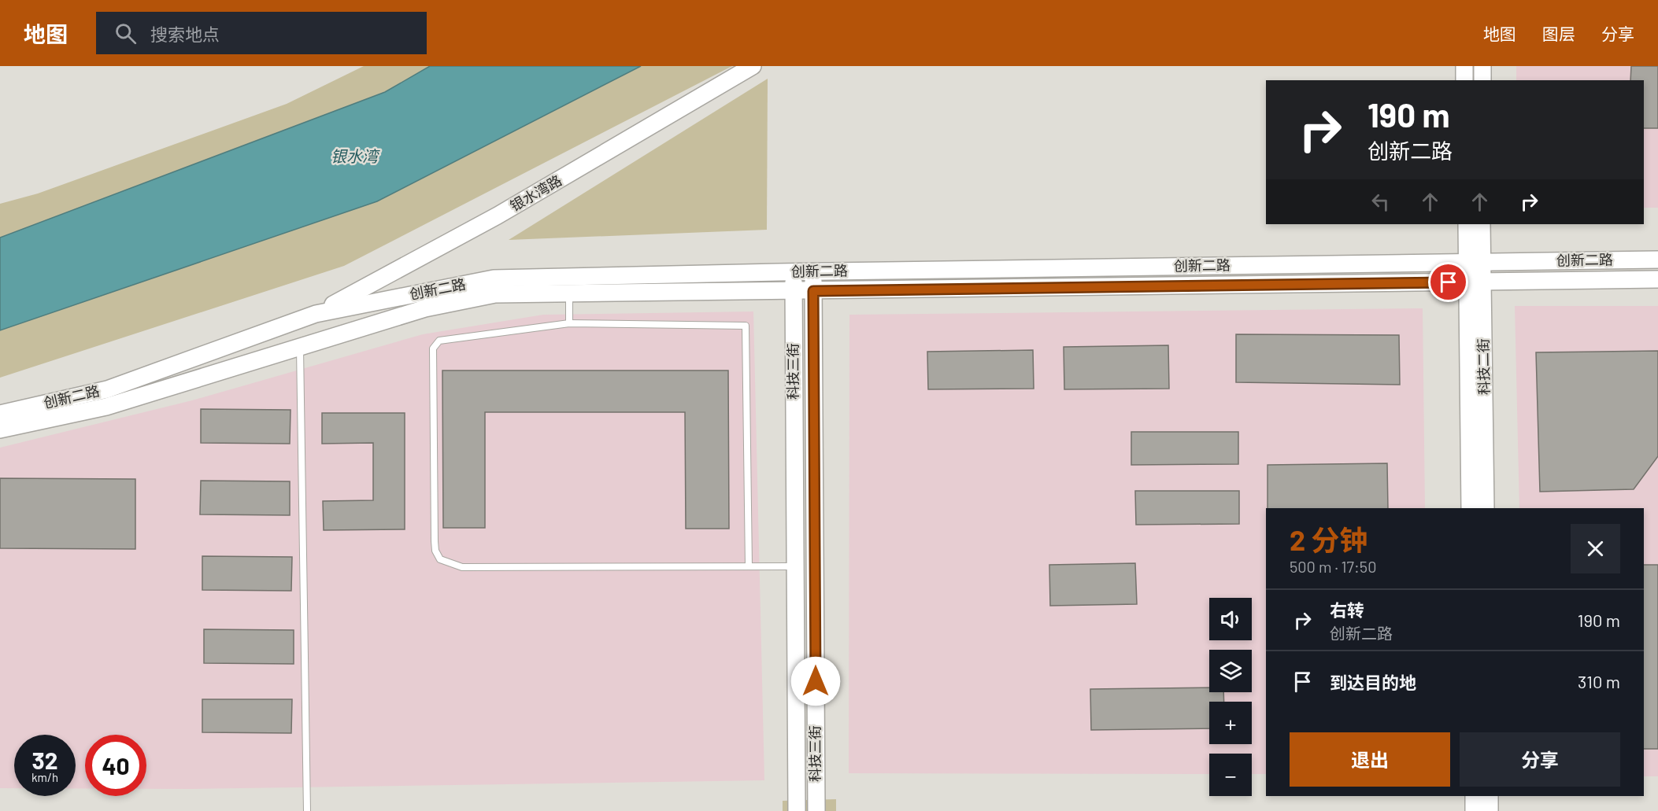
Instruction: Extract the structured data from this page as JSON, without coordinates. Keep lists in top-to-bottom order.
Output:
{
  "streets": {
    "street": [
      "银水湾路",
      "创新二路",
      "科技二街",
      "科技三街"
    ]
  },
  "crossings": [
    ["银水湾路", "创新二路"],
    ["创新二路", "科技二街"],
    ["创新二路", "科技三街"]
  ],
  "water": ["银水湾"],
  "page": {
    "header": "地图",
    "search": "搜索地点",
    "nav": ["地图", "图层", "分享"],
    "turn": ["190 m", "创新二路"],
    "heading": ["2 分钟", "500 m · 17:50"],
    "list": [
      {
        "name": "右转",
        "note": "创新二路",
        "value": "190 m"
      },
      {
        "name": "到达目的地",
        "value": "310 m"
      }
    ],
    "map_buttons": ["+", "−"],
    "buttons": ["退出", "分享"],
    "speed": "32 km/h",
    "limit": "40"
  }
}
